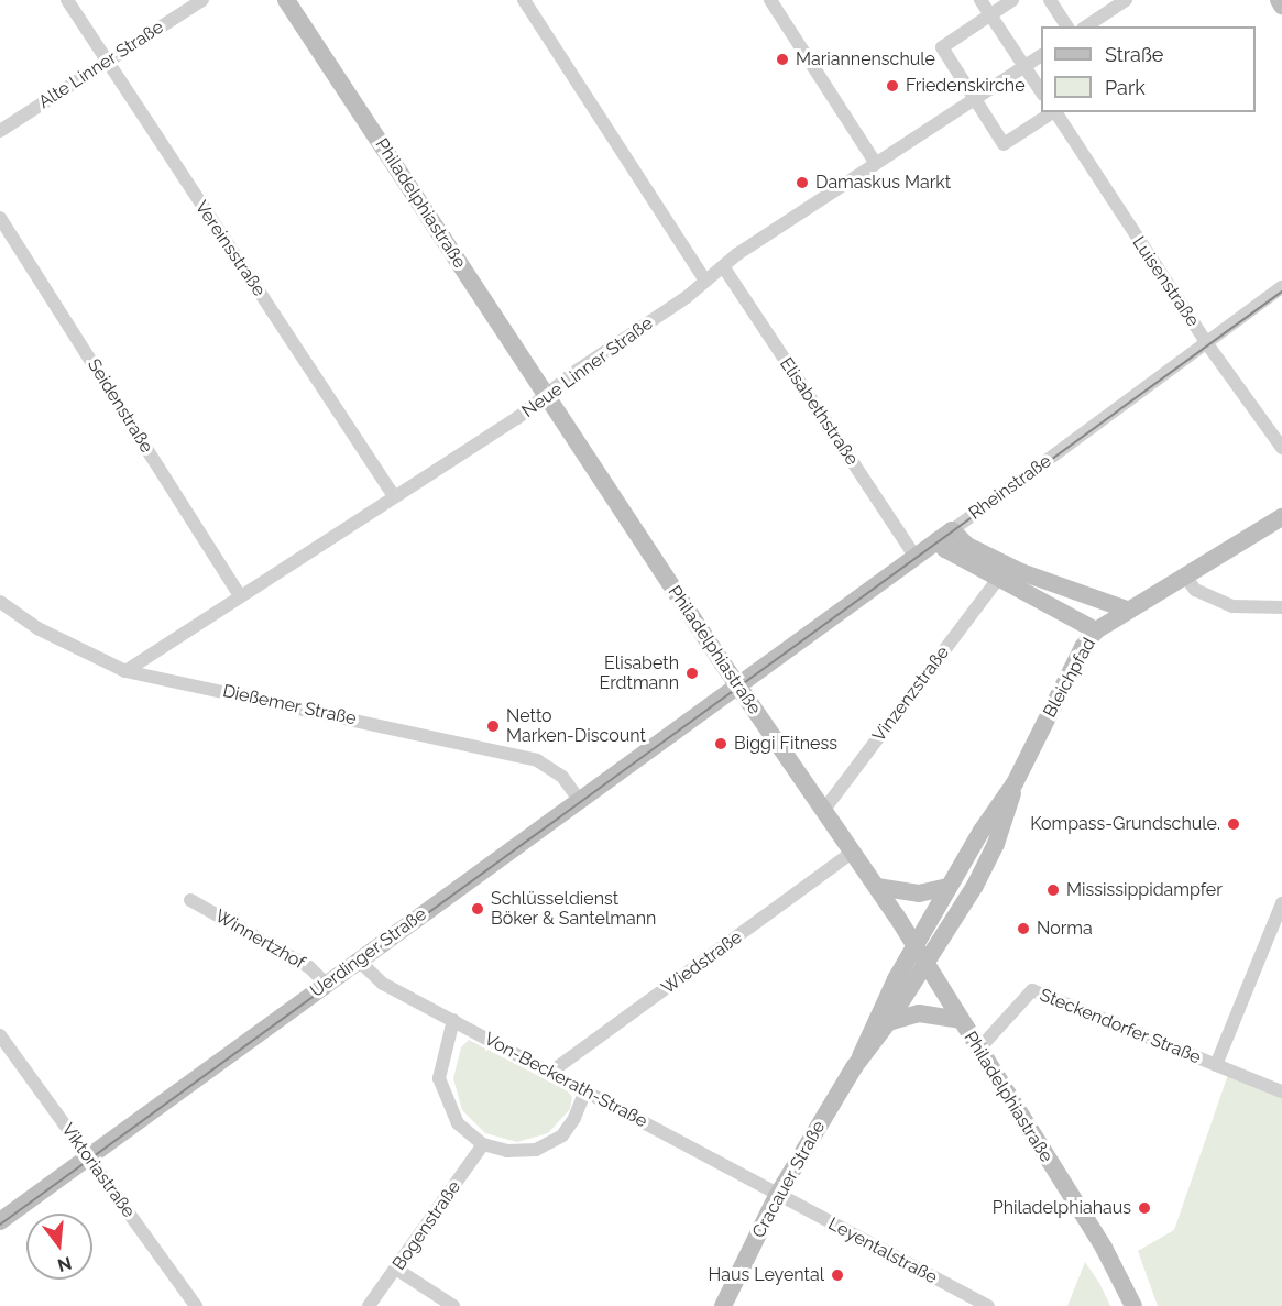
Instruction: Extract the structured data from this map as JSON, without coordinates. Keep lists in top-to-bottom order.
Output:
{
  "streets": {
    "main road": [
      "Philadelphiastraße",
      "Rheinstraße",
      "Bleichpfad",
      "Uerdinger Straße",
      "Cracauer Straße"
    ],
    "street": [
      "Alte Linner Straße",
      "Vereinsstraße",
      "Luisenstraße",
      "Neue Linner Straße",
      "Seidenstraße",
      "Elisabethstraße",
      "Vinzenzstraße",
      "Dießemer Straße",
      "Winnertzhof",
      "Wiedstraße",
      "Steckendorfer Straße",
      "Von-Beckerath-Straße",
      "Viktoriastraße",
      "Bogenstraße",
      "Leyentalstraße"
    ]
  },
  "crossings": [
    ["Alte Linner Straße", "Vereinsstraße"],
    ["Philadelphiastraße", "Neue Linner Straße"],
    ["Philadelphiastraße", "Rheinstraße"],
    ["Philadelphiastraße", "Bleichpfad"],
    ["Philadelphiastraße", "Vinzenzstraße"],
    ["Philadelphiastraße", "Uerdinger Straße"],
    ["Philadelphiastraße", "Wiedstraße"],
    ["Philadelphiastraße", "Steckendorfer Straße"],
    ["Philadelphiastraße", "Cracauer Straße"],
    ["Vereinsstraße", "Neue Linner Straße"],
    ["Luisenstraße", "Rheinstraße"],
    ["Neue Linner Straße", "Seidenstraße"],
    ["Neue Linner Straße", "Elisabethstraße"],
    ["Neue Linner Straße", "Dießemer Straße"],
    ["Elisabethstraße", "Rheinstraße"],
    ["Rheinstraße", "Uerdinger Straße"],
    ["Bleichpfad", "Cracauer Straße"],
    ["Dießemer Straße", "Uerdinger Straße"],
    ["Winnertzhof", "Uerdinger Straße"],
    ["Uerdinger Straße", "Von-Beckerath-Straße"],
    ["Uerdinger Straße", "Viktoriastraße"],
    ["Wiedstraße", "Von-Beckerath-Straße"],
    ["Von-Beckerath-Straße", "Cracauer Straße"],
    ["Von-Beckerath-Straße", "Leyentalstraße"],
    ["Cracauer Straße", "Leyentalstraße"]
  ],
  "places": [
    "Mariannenschule",
    "Friedenskirche",
    "Damaskus Markt",
    "Elisabeth Erdtmann",
    "Netto Marken-Discount",
    "Biggi Fitness",
    "Kompass-Grundschule.",
    "Mississippidampfer",
    "Schlüsseldienst Böker & Santelmann",
    "Norma",
    "Philadelphiahaus",
    "Haus Leyental"
  ],
  "legend": ["Straße", "Park"],
  "north": "bottom"
}
